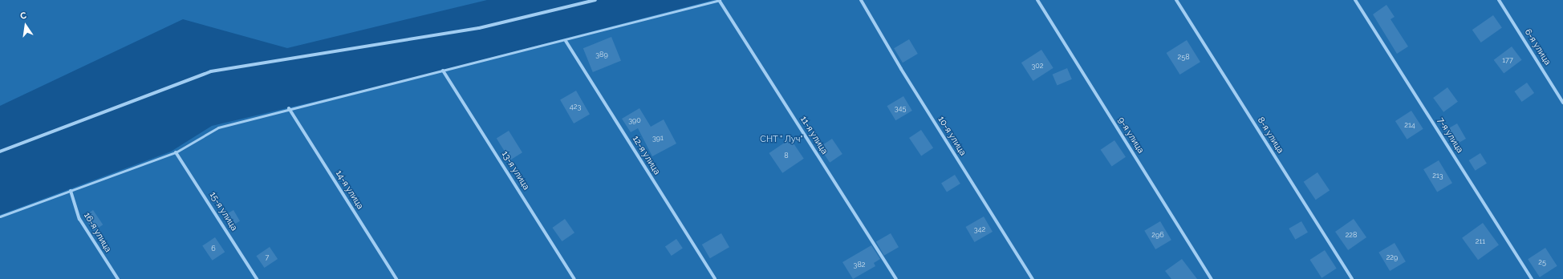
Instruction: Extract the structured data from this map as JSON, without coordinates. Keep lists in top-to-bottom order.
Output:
{
  "streets": {
    "street": [
      "6-я улица",
      "11-я улица",
      "9-я улица",
      "8-я улица",
      "7-я улица",
      "10-я улица",
      "12-я улица",
      "13-я улица",
      "14-я улица",
      "15-я улица",
      "16-я улица"
    ]
  },
  "parks": ["СНТ \" Луч\""],
  "house_numbers": [
    "389",
    "258",
    "177",
    "302",
    "423",
    "345",
    "390",
    "214",
    "391",
    "8",
    "213",
    "342",
    "296",
    "228",
    "211",
    "6",
    "7",
    "229",
    "25",
    "382"
  ],
  "north": "top"
}
